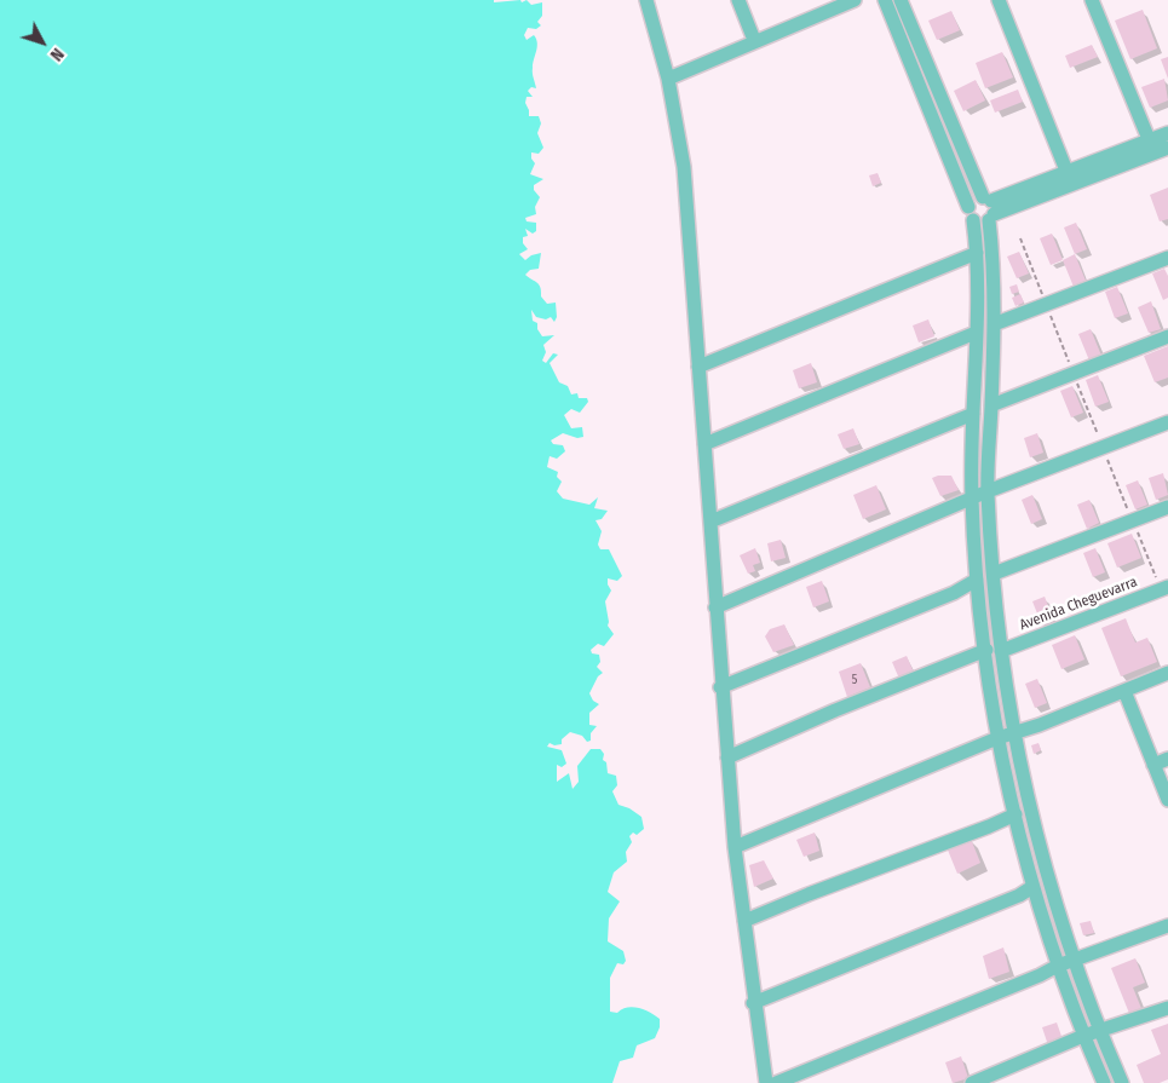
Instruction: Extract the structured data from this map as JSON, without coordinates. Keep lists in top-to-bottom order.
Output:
{
  "streets": {
    "street": ["Avenida Cheguevarra"]
  },
  "house_numbers": ["5"],
  "north": "bottom right"
}
